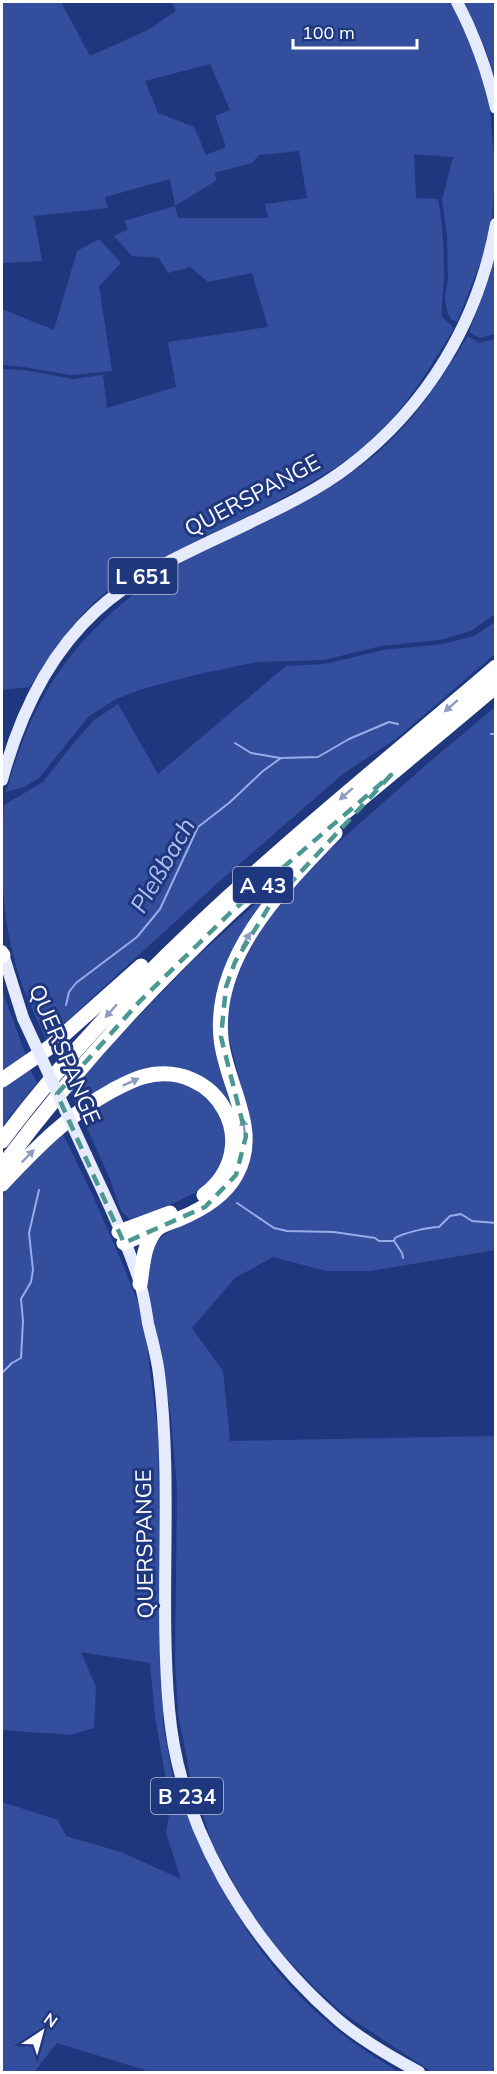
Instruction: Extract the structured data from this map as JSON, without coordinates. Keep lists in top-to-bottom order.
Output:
{
  "streets": {
    "highway": ["A 43"],
    "main road": ["QUERSPANGE", "L 651", "B 234"]
  },
  "water": ["Pleßbach"],
  "scale_bar": "100 m",
  "north": "top right"
}
